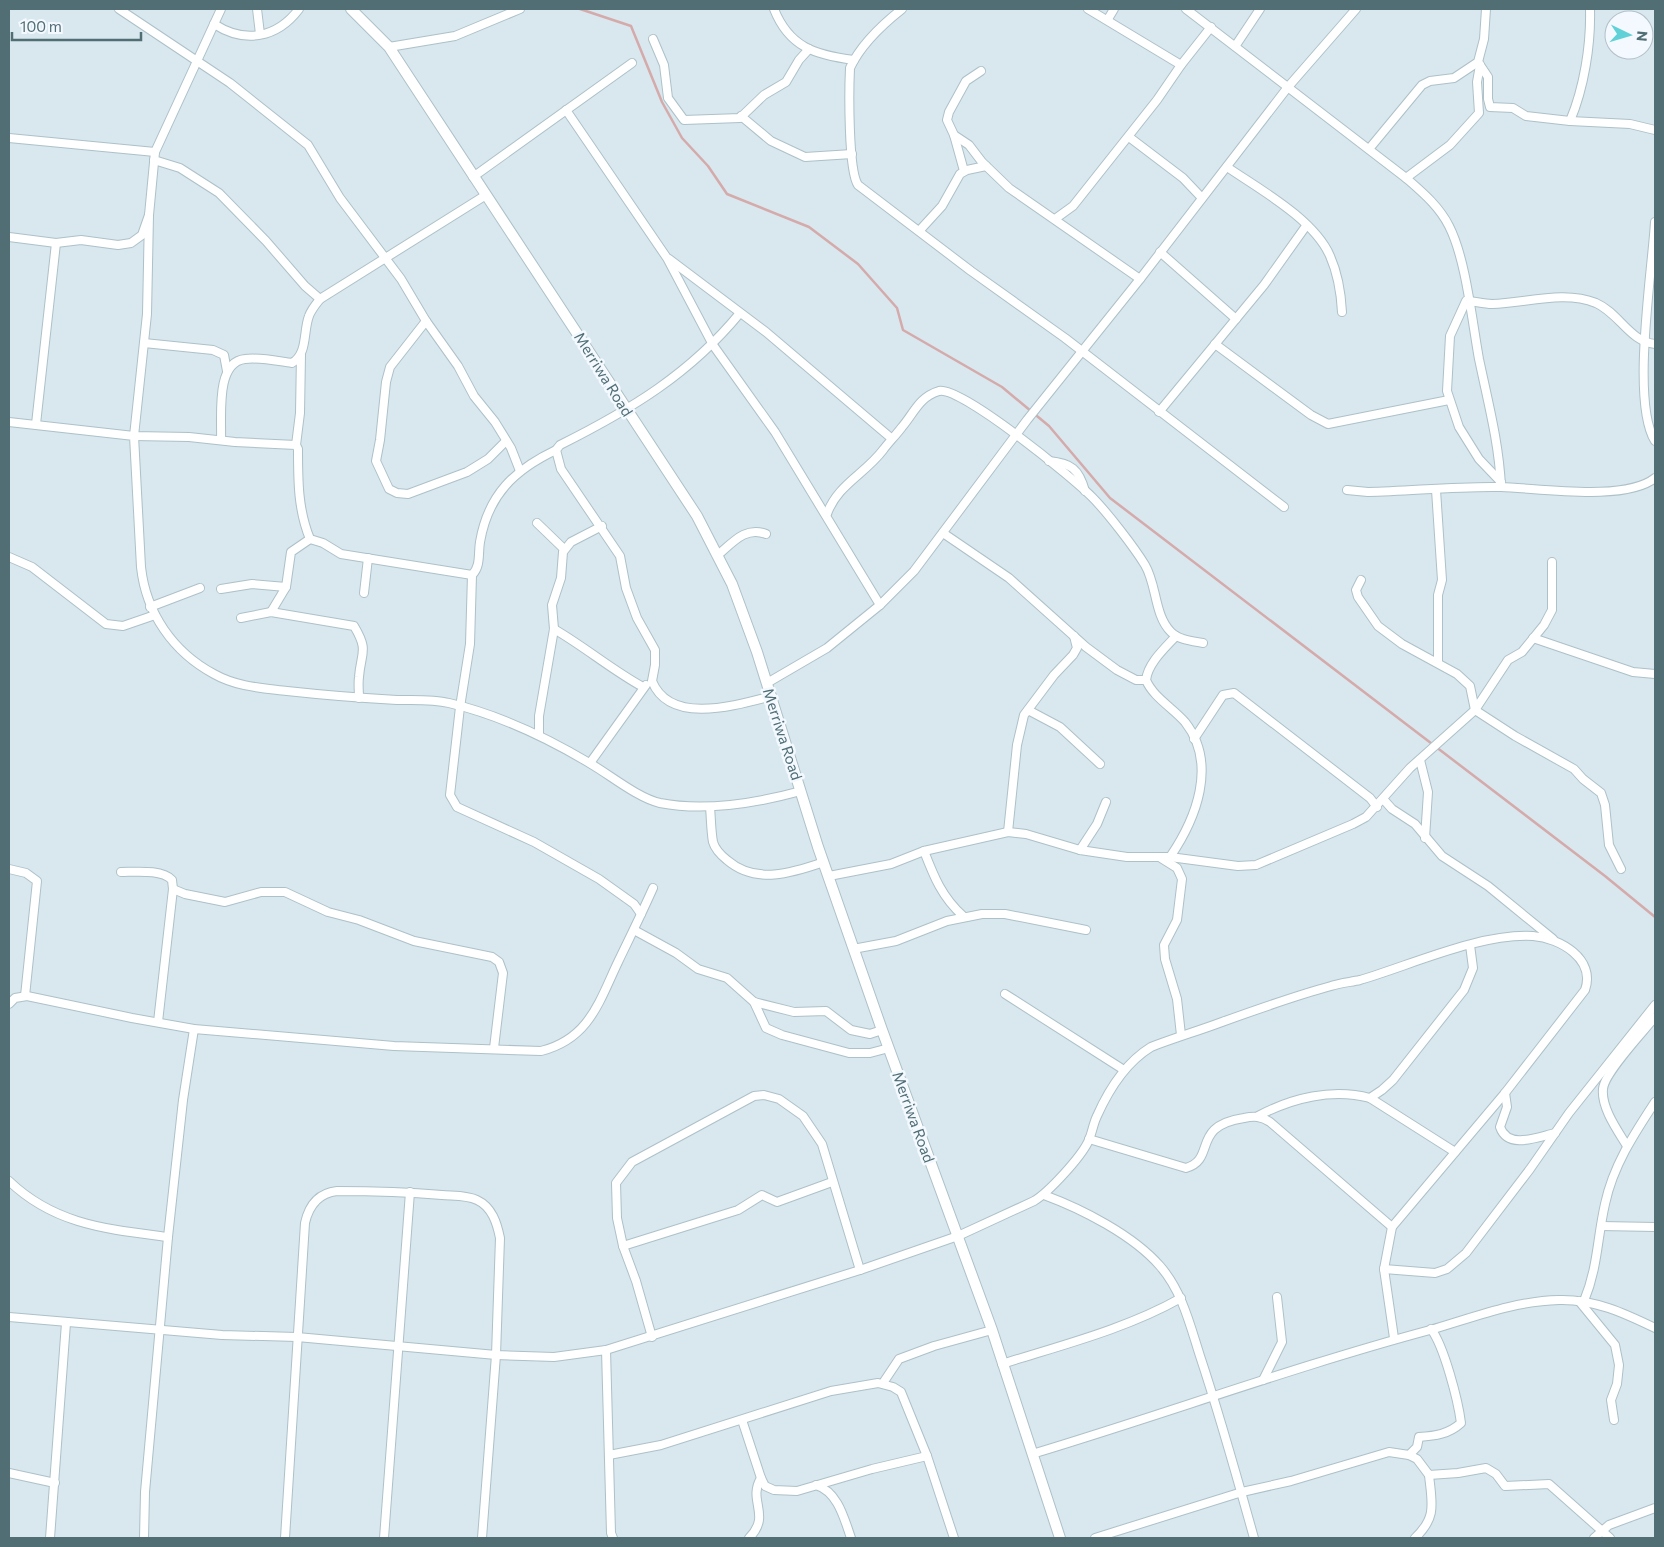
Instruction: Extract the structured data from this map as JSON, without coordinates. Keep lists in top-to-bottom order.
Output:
{
  "streets": {
    "street": ["Merriwa Road"]
  },
  "scale_bar": "100 m",
  "north": "right"
}
